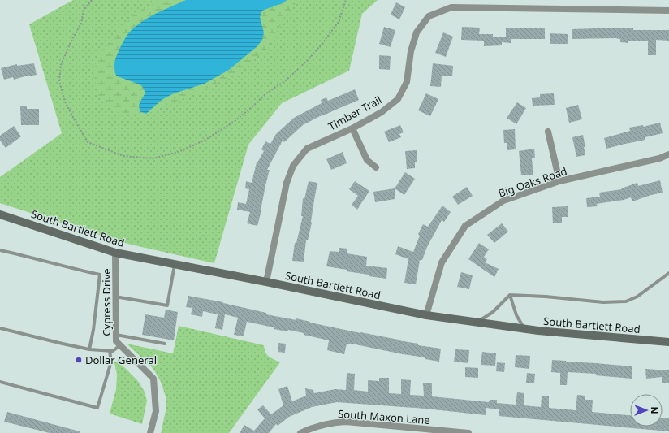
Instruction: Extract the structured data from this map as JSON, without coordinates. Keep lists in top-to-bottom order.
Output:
{
  "streets": {
    "main road": ["South Bartlett Road"],
    "street": [
      "Timber Trail",
      "Big Oaks Road",
      "Cypress Drive",
      "South Maxon Lane"
    ]
  },
  "crossings": [
    ["Timber Trail", "South Bartlett Road"],
    ["Big Oaks Road", "South Bartlett Road"],
    ["South Bartlett Road", "Cypress Drive"]
  ],
  "places": ["Dollar General"],
  "north": "right"
}
